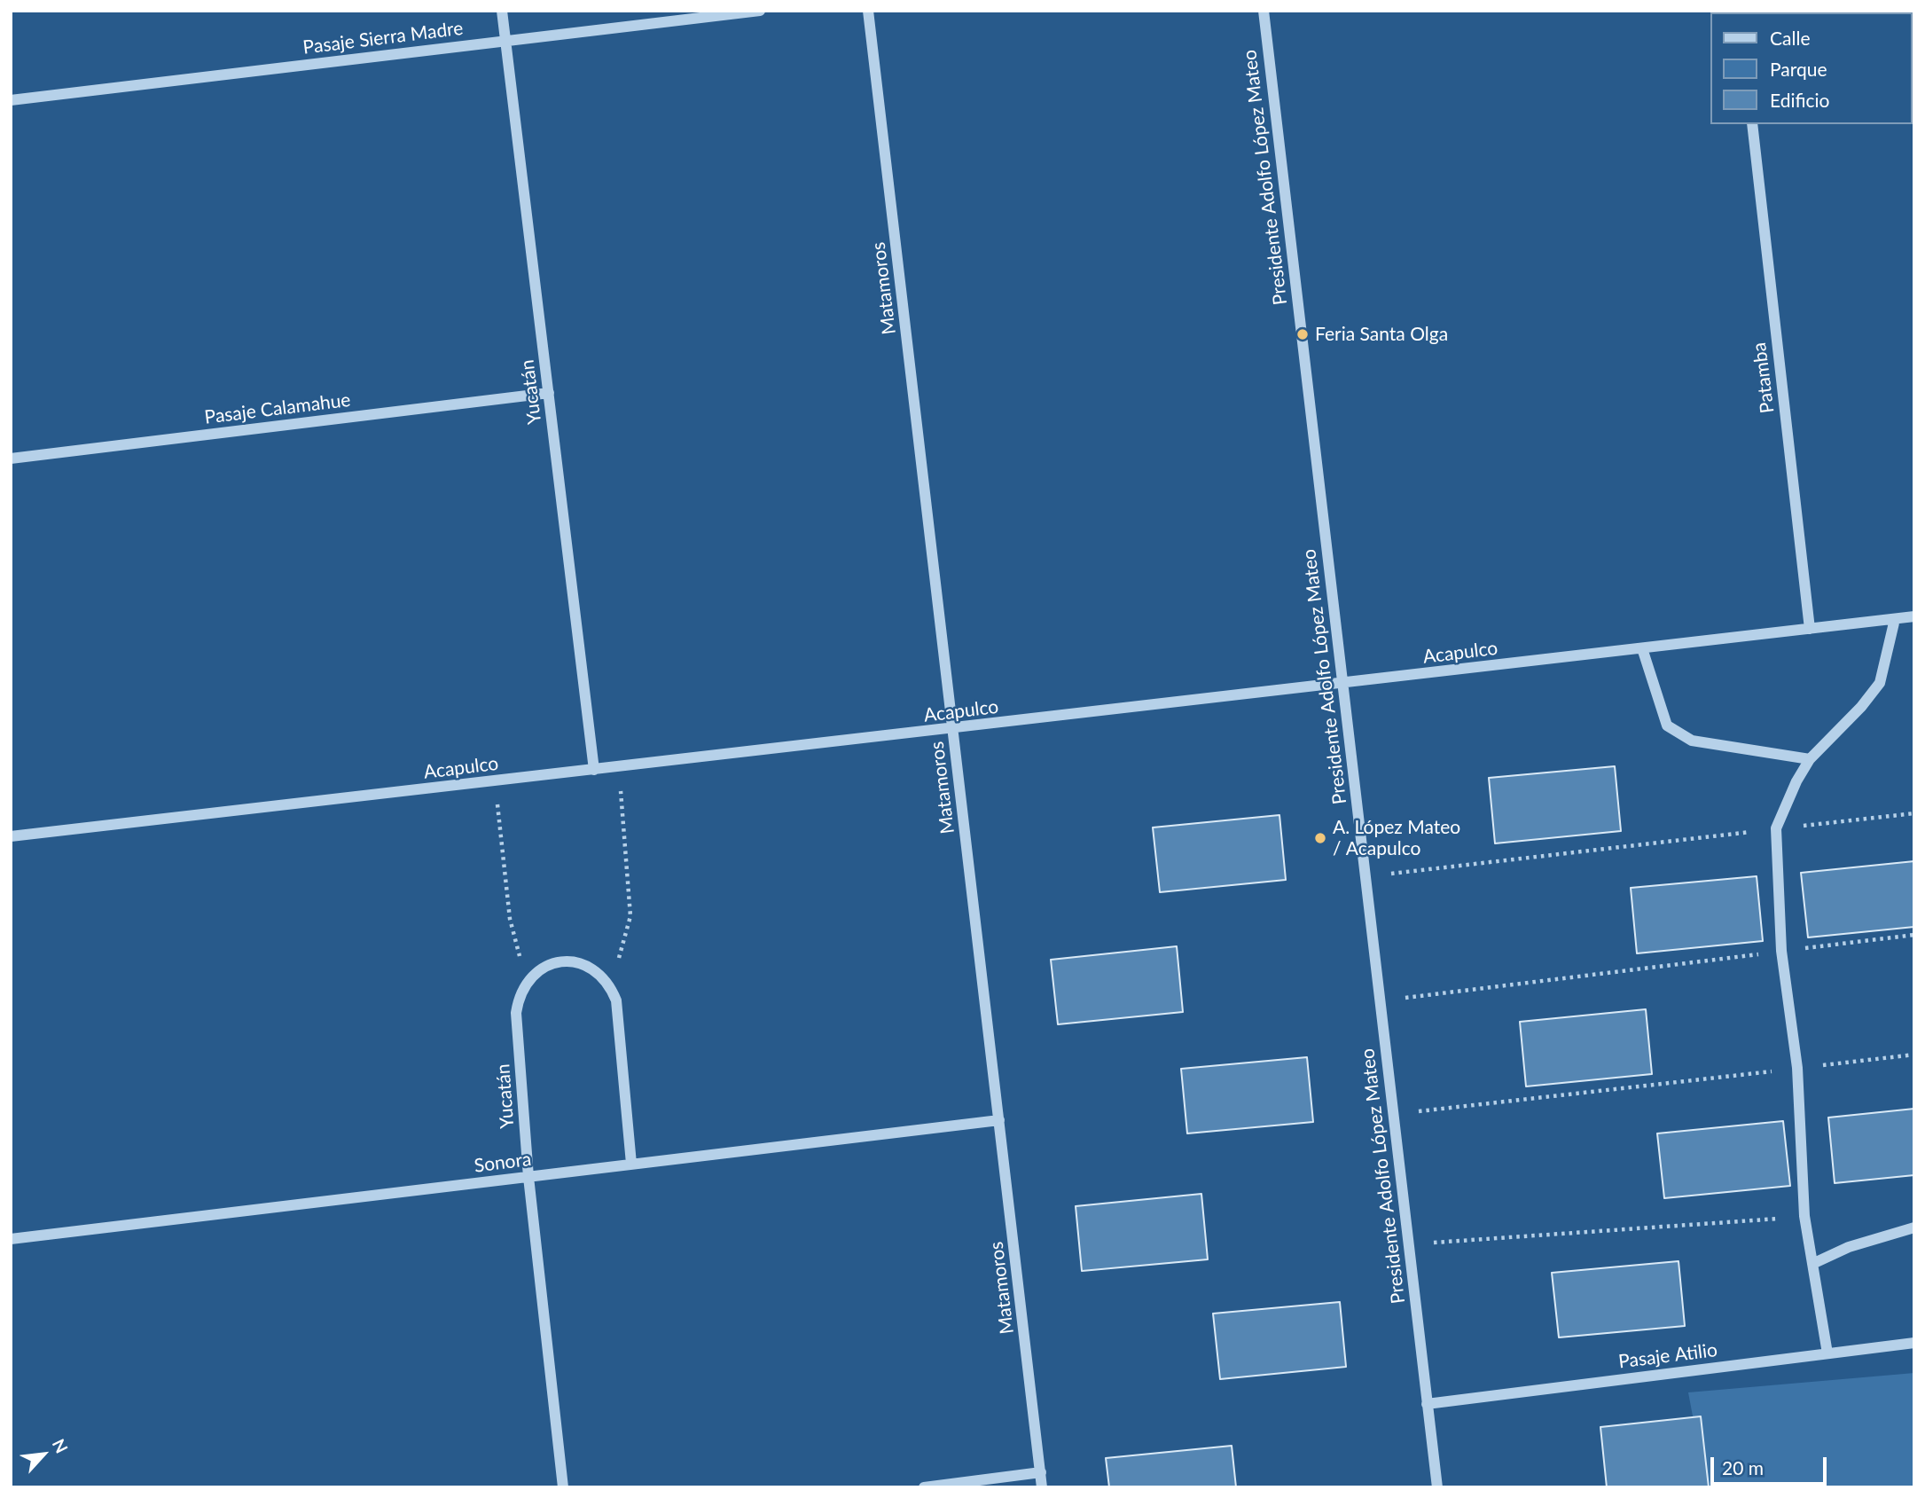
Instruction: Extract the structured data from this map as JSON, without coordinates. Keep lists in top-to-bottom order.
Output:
{
  "streets": {
    "street": [
      "Pasaje Sierra Madre",
      "Presidente Adolfo López Mateo",
      "Matamoros",
      "Patamba",
      "Yucatán",
      "Pasaje Calamahue",
      "Acapulco",
      "Sonora",
      "Pasaje Atilio"
    ]
  },
  "crossings": [
    ["Pasaje Sierra Madre", "Yucatán"],
    ["Presidente Adolfo López Mateo", "Acapulco"],
    ["Presidente Adolfo López Mateo", "Pasaje Atilio"],
    ["Matamoros", "Acapulco"],
    ["Matamoros", "Sonora"],
    ["Patamba", "Acapulco"],
    ["Yucatán", "Pasaje Calamahue"],
    ["Yucatán", "Acapulco"],
    ["Yucatán", "Sonora"]
  ],
  "places": ["Feria Santa Olga", "A. López Mateo / Acapulco"],
  "legend": ["Calle", "Parque", "Edificio"],
  "scale_bar": "20 m",
  "north": "top right"
}
